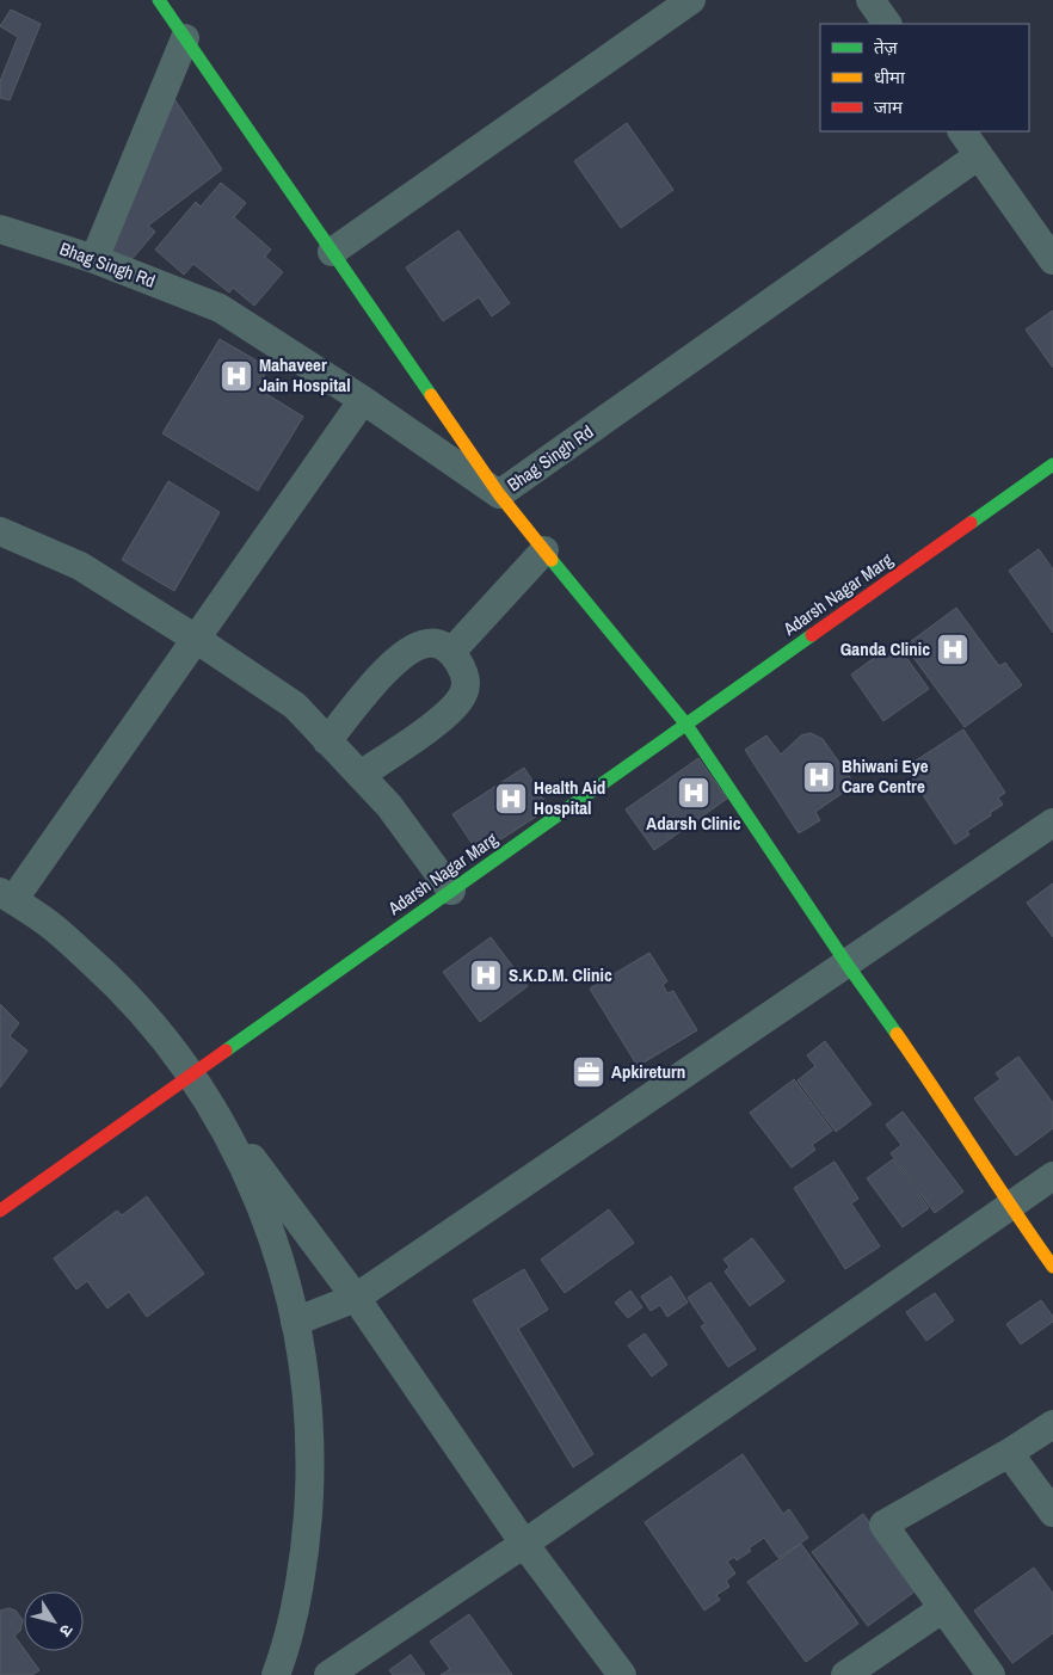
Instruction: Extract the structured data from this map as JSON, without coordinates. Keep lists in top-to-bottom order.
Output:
{
  "streets": {
    "street": ["Bhag Singh Rd", "Adarsh Nagar Marg"]
  },
  "places": {
    "hospital": [
      "Mahaveer Jain Hospital",
      "Ganda Clinic",
      "Bhiwani Eye Care Centre",
      "Adarsh Clinic",
      "Health Aid Hospital",
      "S.K.D.M. Clinic"
    ],
    "office": ["Apkireturn"]
  },
  "legend": ["तेज़", "धीमा", "जाम"],
  "north": "bottom right"
}
